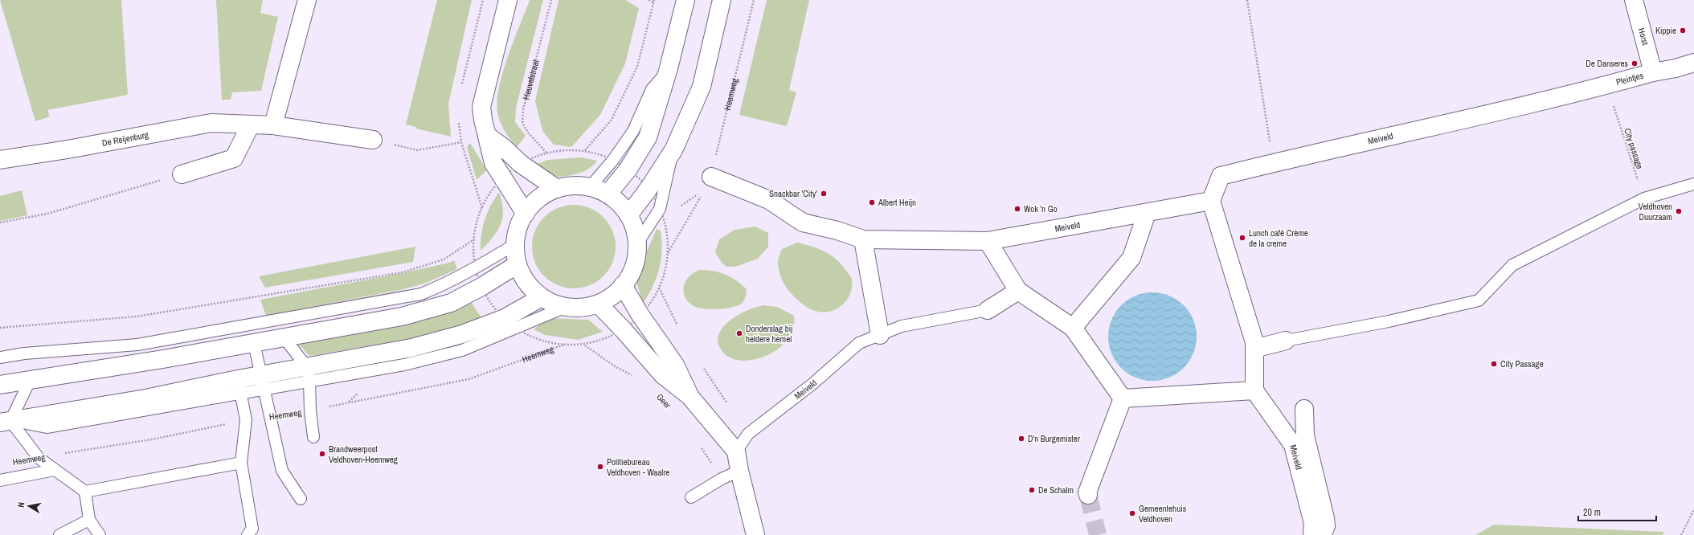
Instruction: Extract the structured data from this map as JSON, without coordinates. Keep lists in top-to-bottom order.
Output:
{
  "streets": {
    "street": [
      "Horst",
      "Pleintjes",
      "Meiveld",
      "De Reijenburg"
    ],
    "path": ["Heuvelstraat", "Heemweg", "City passage"]
  },
  "crossings": [
    ["Horst", "Pleintjes"],
    ["Pleintjes", "Meiveld"],
    ["Pleintjes", "City passage"],
    ["Heemweg", "Meiveld"]
  ],
  "places": [
    "Kippie",
    "De Danseres",
    "Snackbar 'City'",
    "Albert Heijn",
    "Wok 'n Go",
    "Veldhoven Duurzaam",
    "Lunch café Crème de la creme",
    "Donderslag bij heldere hemel",
    "City Passage",
    "D'n Burgemister",
    "Brandweerpost Veldhoven-Heemweg",
    "Politiebureau Veldhoven - Waalre",
    "De Schalm",
    "Gemeentehuis Veldhoven"
  ],
  "scale_bar": "20 m",
  "north": "left"
}
